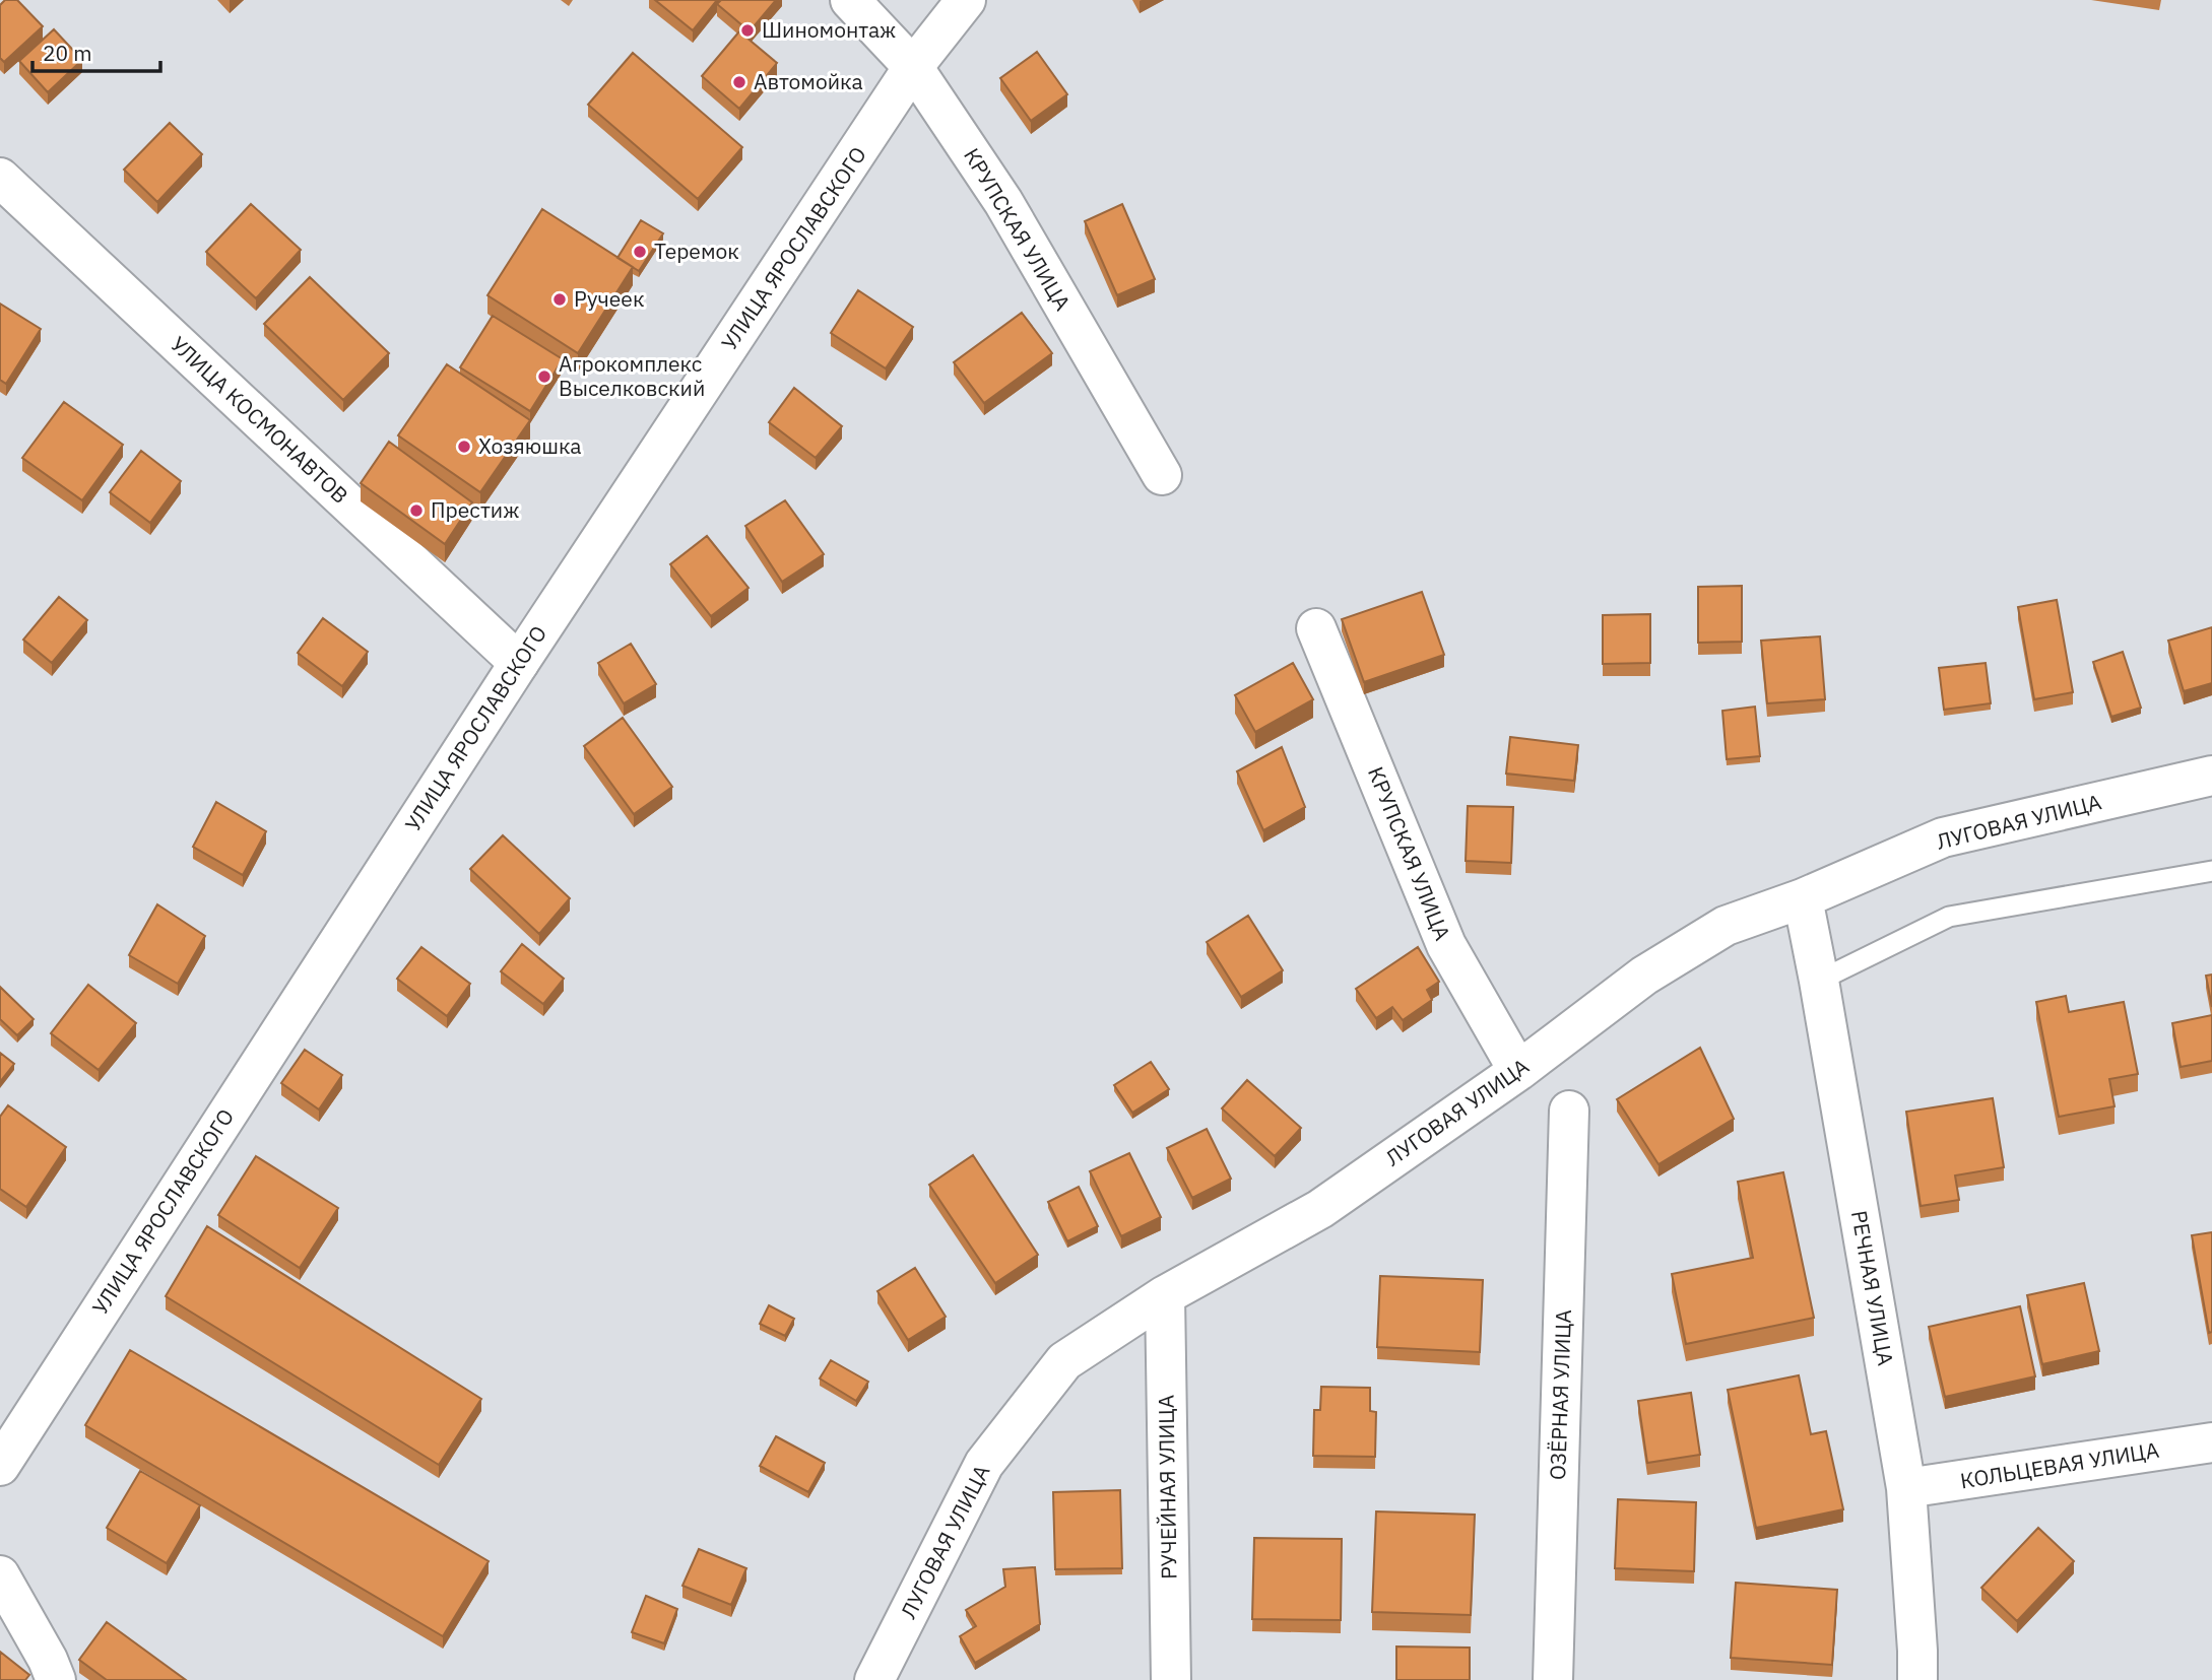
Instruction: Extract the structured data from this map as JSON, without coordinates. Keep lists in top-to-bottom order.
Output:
{
  "streets": {
    "street": [
      "КРУПСКАЯ УЛИЦА",
      "УЛИЦА ЯРОСЛАВСКОГО",
      "УЛИЦА КОСМОНАВТОВ",
      "ЛУГОВАЯ УЛИЦА",
      "РЕЧНАЯ УЛИЦА",
      "ОЗЁРНАЯ УЛИЦА",
      "КОЛЬЦЕВАЯ УЛИЦА",
      "РУЧЕЙНАЯ УЛИЦА"
    ]
  },
  "crossings": [
    ["КРУПСКАЯ УЛИЦА", "УЛИЦА ЯРОСЛАВСКОГО"],
    ["КРУПСКАЯ УЛИЦА", "ЛУГОВАЯ УЛИЦА"],
    ["УЛИЦА ЯРОСЛАВСКОГО", "УЛИЦА КОСМОНАВТОВ"],
    ["ЛУГОВАЯ УЛИЦА", "РЕЧНАЯ УЛИЦА"],
    ["ЛУГОВАЯ УЛИЦА", "РУЧЕЙНАЯ УЛИЦА"],
    ["РЕЧНАЯ УЛИЦА", "КОЛЬЦЕВАЯ УЛИЦА"]
  ],
  "places": [
    "Шиномонтаж",
    "Автомойка",
    "Теремок",
    "Ручеек",
    "Агрокомплекс Выселковский",
    "Хозяюшка",
    "Престиж"
  ],
  "scale_bar": "20 m"
}
